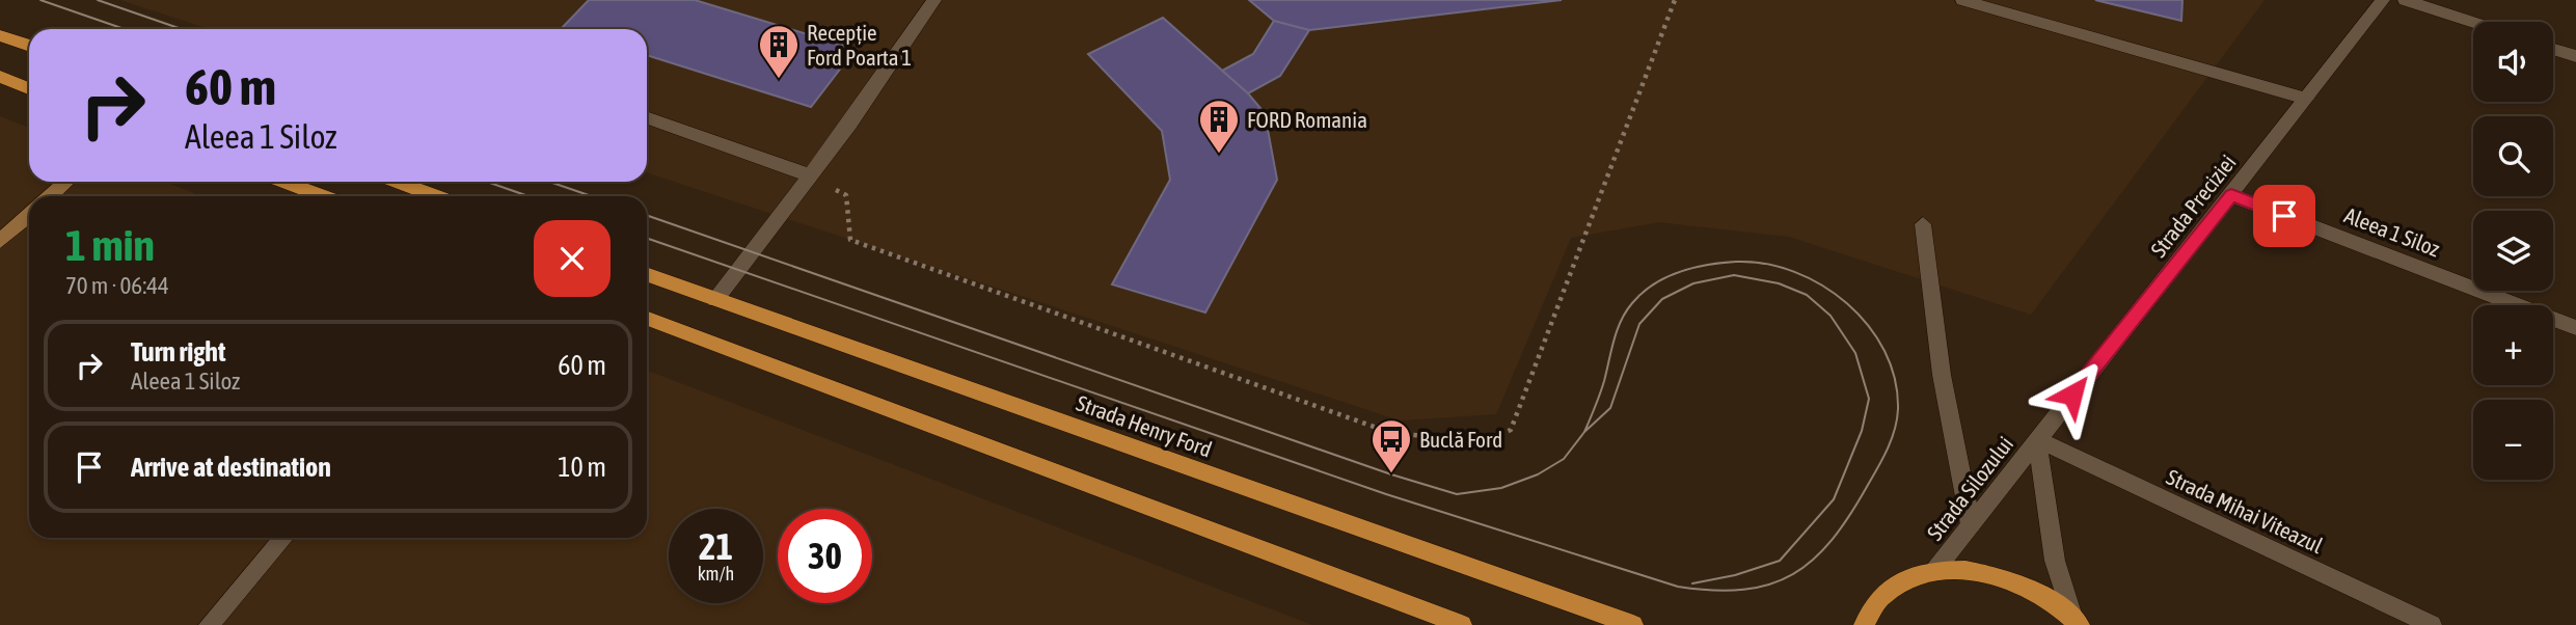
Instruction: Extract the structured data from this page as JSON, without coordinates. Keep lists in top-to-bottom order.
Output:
{
  "streets": {
    "main road": ["Strada Henry Ford"],
    "street": [
      "Strada Preciziei",
      "Aleea 1 Siloz",
      "Strada Silozului",
      "Strada Mihai Viteazul"
    ]
  },
  "crossings": [
    ["Strada Preciziei", "Aleea 1 Siloz"],
    ["Strada Preciziei", "Strada Silozului"],
    ["Strada Preciziei", "Strada Mihai Viteazul"],
    ["Strada Silozului", "Strada Mihai Viteazul"]
  ],
  "places": {
    "building": ["Recepție Ford Poarta 1", "FORD Romania"],
    "bus stop": ["Buclă Ford"]
  },
  "page": {
    "map_buttons": ["+", "−"],
    "turn": ["60 m", "Aleea 1 Siloz"],
    "heading": ["1 min", "70 m · 06:44"],
    "list": [
      {
        "name": "Turn right",
        "note": "Aleea 1 Siloz",
        "value": "60 m"
      },
      {
        "name": "Arrive at destination",
        "value": "10 m"
      }
    ],
    "speed": "21 km/h",
    "limit": "30"
  }
}
